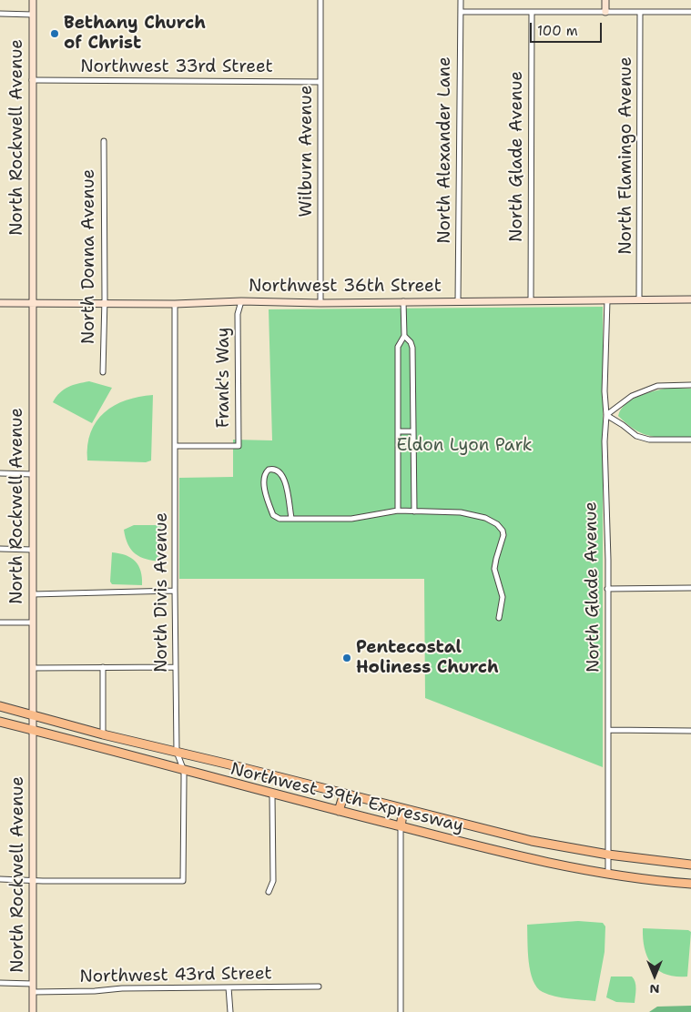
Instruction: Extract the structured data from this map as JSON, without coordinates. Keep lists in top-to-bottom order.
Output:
{
  "streets": {
    "highway": ["Northwest 39th Expressway"],
    "main road": ["North Rockwell Avenue", "Northwest 36th Street"],
    "street": [
      "Northwest 33rd Street",
      "North Alexander Lane",
      "Wilburn Avenue",
      "North Flamingo Avenue",
      "North Glade Avenue",
      "North Donna Avenue",
      "Frank's Way",
      "North Divis Avenue",
      "Northwest 43rd Street"
    ]
  },
  "crossings": [
    ["Northwest 33rd Street", "North Rockwell Avenue"],
    ["Northwest 33rd Street", "Wilburn Avenue"],
    ["North Rockwell Avenue", "Northwest 36th Street"],
    ["North Rockwell Avenue", "North Divis Avenue"],
    ["North Rockwell Avenue", "Northwest 39th Expressway"],
    ["North Rockwell Avenue", "Northwest 43rd Street"],
    ["North Alexander Lane", "Northwest 36th Street"],
    ["Wilburn Avenue", "Northwest 36th Street"],
    ["North Flamingo Avenue", "Northwest 36th Street"],
    ["North Glade Avenue", "Northwest 36th Street"],
    ["North Glade Avenue", "Northwest 39th Expressway"],
    ["North Donna Avenue", "Northwest 36th Street"],
    ["Northwest 36th Street", "Frank's Way"],
    ["Northwest 36th Street", "North Divis Avenue"],
    ["Frank's Way", "North Divis Avenue"],
    ["North Divis Avenue", "Northwest 39th Expressway"]
  ],
  "parks": ["Eldon Lyon Park"],
  "places": ["Bethany Church of Christ", "Pentecostal Holiness Church"],
  "scale_bar": "100 m",
  "north": "bottom"
}
